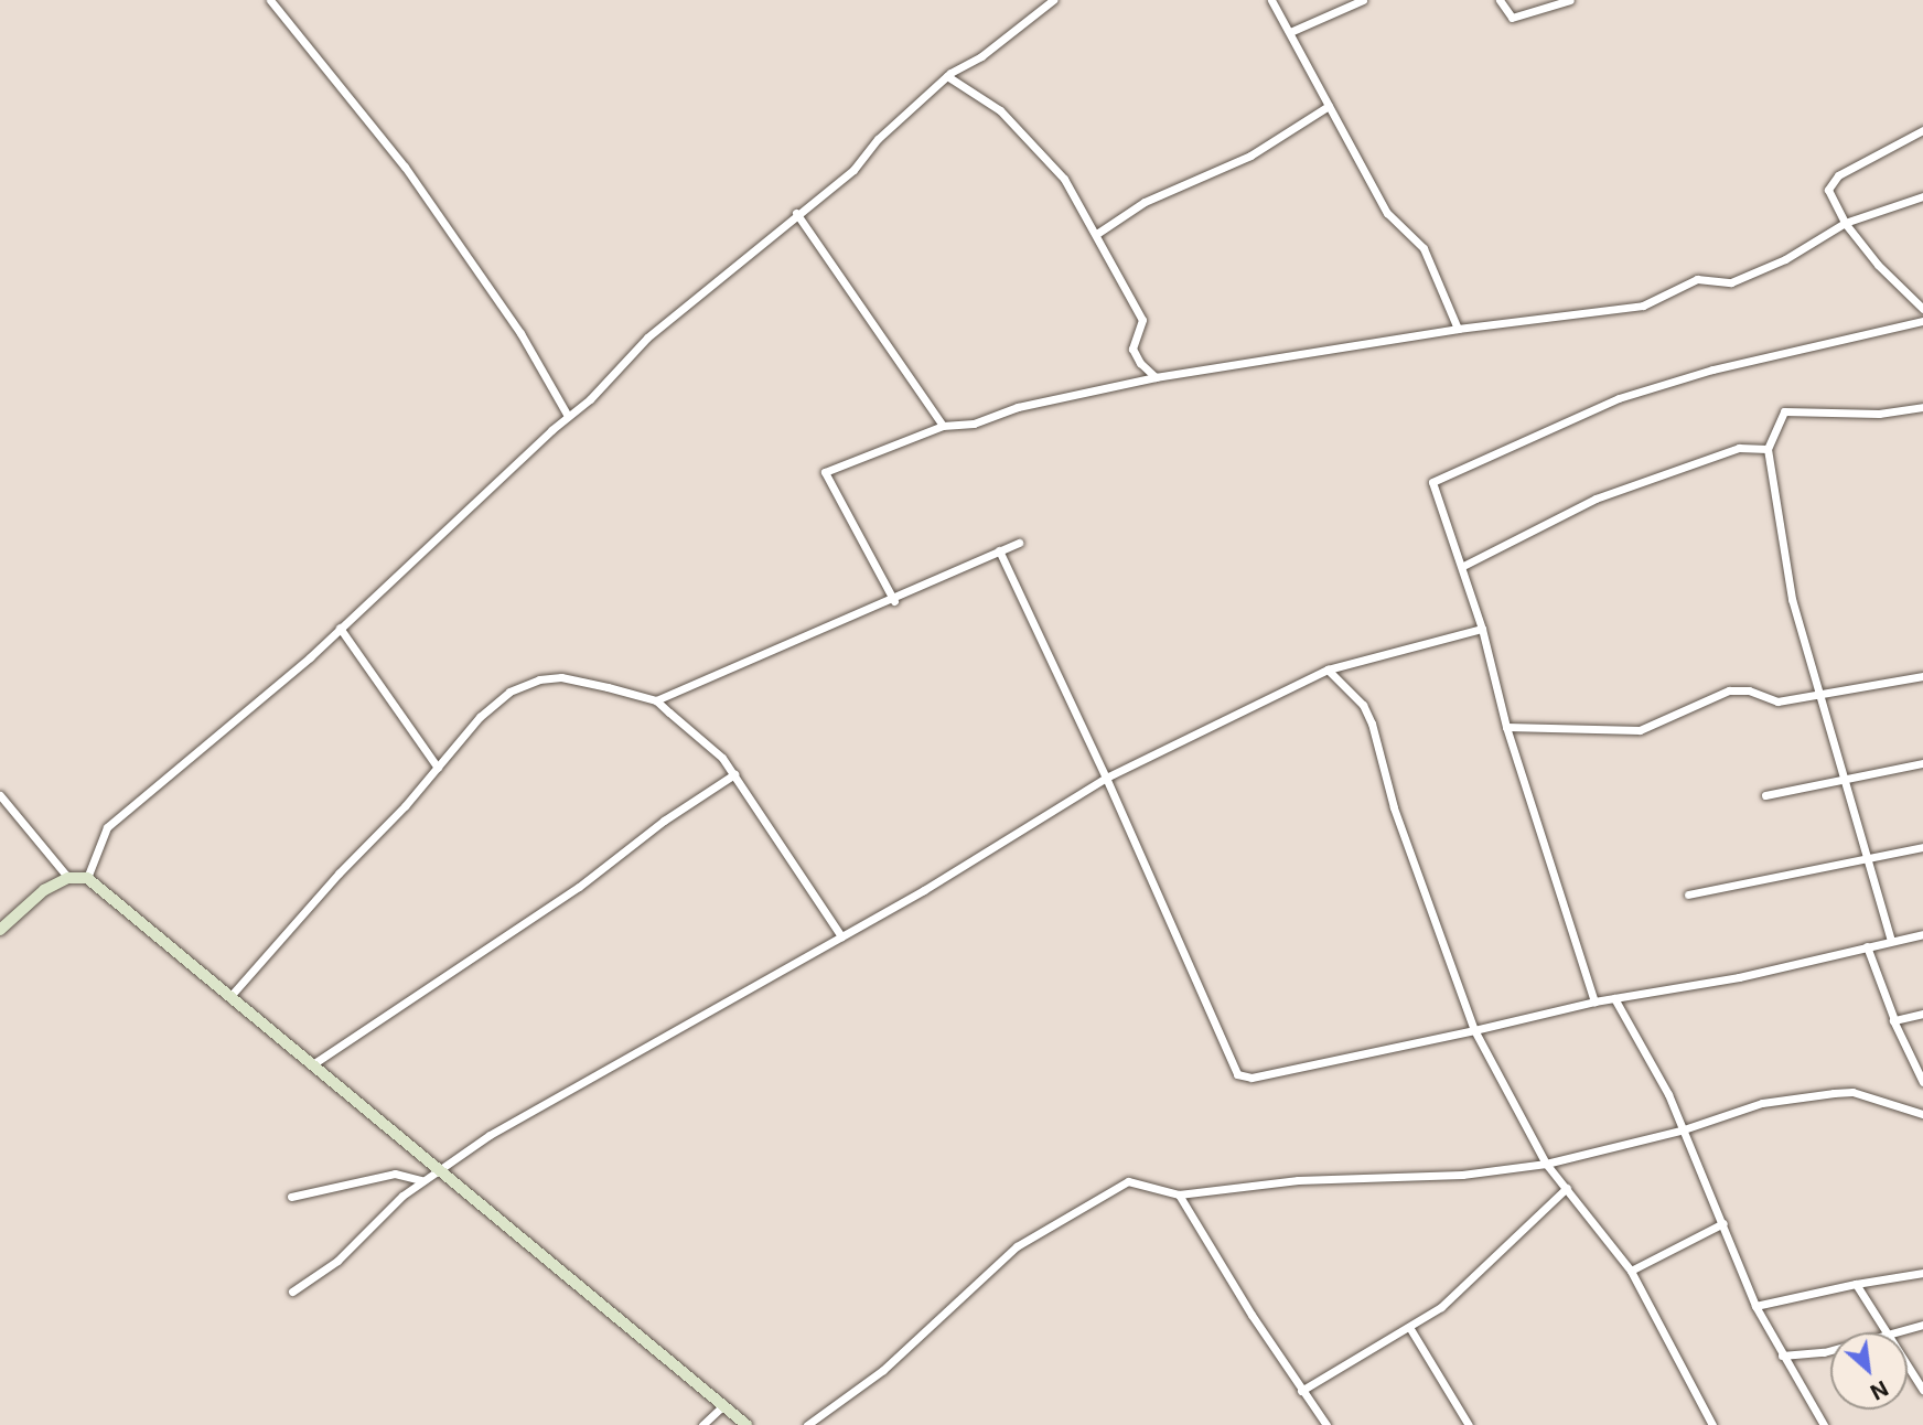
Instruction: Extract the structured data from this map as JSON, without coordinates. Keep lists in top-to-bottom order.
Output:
{
  "north": "bottom right"
}
